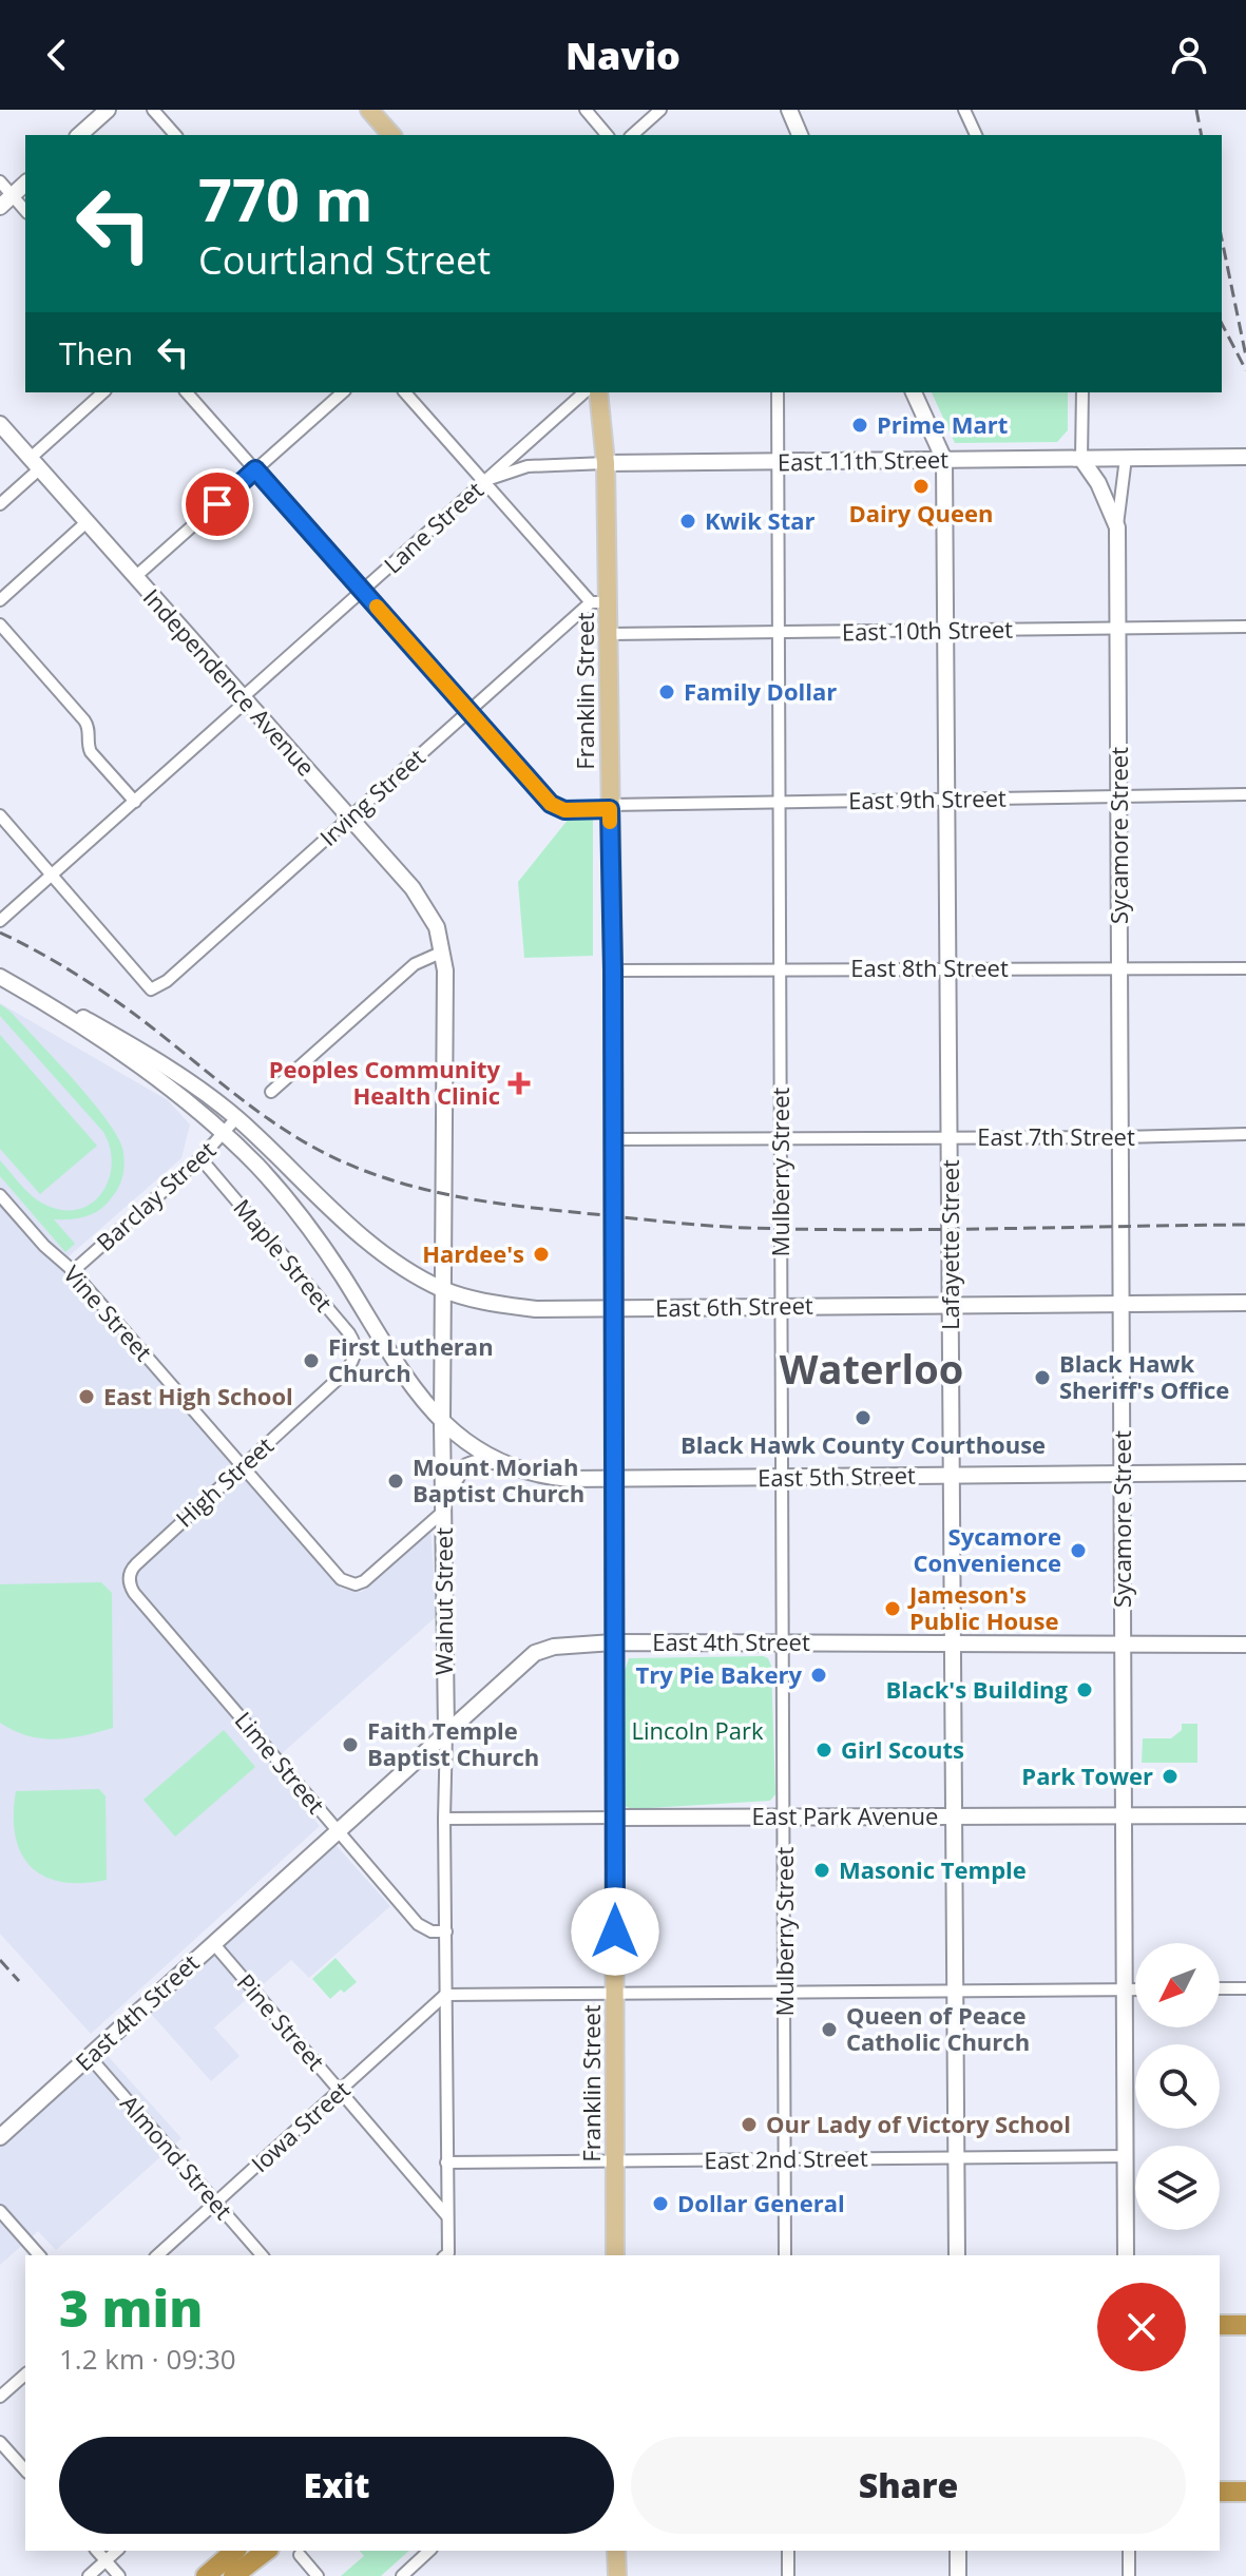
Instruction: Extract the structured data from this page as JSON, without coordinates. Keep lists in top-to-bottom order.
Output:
{
  "streets": {
    "main road": ["Franklin Street"],
    "street": [
      "East 11th Street",
      "Lane Street",
      "East 10th Street",
      "Independence Avenue",
      "Irving Street",
      "East 9th Street",
      "Sycamore Street",
      "East 8th Street",
      "East 7th Street",
      "Mulberry Street",
      "Barclay Street",
      "Lafayette Street",
      "Maple Street",
      "East 6th Street",
      "Vine Street",
      "East 5th Street",
      "High Street",
      "Walnut Street",
      "East 4th Street",
      "Lime Street",
      "East Park Avenue",
      "Pine Street",
      "Iowa Street",
      "Almond Street",
      "East 2nd Street"
    ]
  },
  "crossings": [
    ["East 11th Street", "Lane Street"],
    ["East 11th Street", "Franklin Street"],
    ["East 11th Street", "Sycamore Street"],
    ["East 11th Street", "Mulberry Street"],
    ["East 11th Street", "Lafayette Street"],
    ["Lane Street", "Independence Avenue"],
    ["Lane Street", "Irving Street"],
    ["Lane Street", "East 9th Street"],
    ["East 10th Street", "Franklin Street"],
    ["East 10th Street", "Sycamore Street"],
    ["East 10th Street", "Mulberry Street"],
    ["East 10th Street", "Lafayette Street"],
    ["Independence Avenue", "Irving Street"],
    ["Independence Avenue", "Walnut Street"],
    ["Franklin Street", "Irving Street"],
    ["Franklin Street", "East 9th Street"],
    ["Franklin Street", "East 8th Street"],
    ["Franklin Street", "East 7th Street"],
    ["Franklin Street", "East 6th Street"],
    ["Franklin Street", "East 5th Street"],
    ["Franklin Street", "East 4th Street"],
    ["Franklin Street", "East Park Avenue"],
    ["Franklin Street", "East 2nd Street"],
    ["Irving Street", "East 9th Street"],
    ["East 9th Street", "Sycamore Street"],
    ["East 9th Street", "Mulberry Street"],
    ["East 9th Street", "Lafayette Street"],
    ["Sycamore Street", "East 8th Street"],
    ["Sycamore Street", "East 7th Street"],
    ["Sycamore Street", "East 6th Street"],
    ["Sycamore Street", "East 5th Street"],
    ["Sycamore Street", "East 4th Street"],
    ["Sycamore Street", "East Park Avenue"],
    ["Sycamore Street", "East 2nd Street"],
    ["East 8th Street", "Mulberry Street"],
    ["East 8th Street", "Lafayette Street"],
    ["East 7th Street", "Mulberry Street"],
    ["East 7th Street", "Lafayette Street"],
    ["Mulberry Street", "East 6th Street"],
    ["Mulberry Street", "East 5th Street"],
    ["Mulberry Street", "East 4th Street"],
    ["Mulberry Street", "East Park Avenue"],
    ["Mulberry Street", "East 2nd Street"],
    ["Barclay Street", "Maple Street"],
    ["Barclay Street", "East 6th Street"],
    ["Barclay Street", "Vine Street"],
    ["Barclay Street", "East 5th Street"],
    ["Lafayette Street", "East 6th Street"],
    ["Lafayette Street", "East 5th Street"],
    ["Lafayette Street", "East 4th Street"],
    ["Lafayette Street", "East Park Avenue"],
    ["Lafayette Street", "East 2nd Street"],
    ["Maple Street", "High Street"],
    ["East 6th Street", "East 5th Street"],
    ["East 6th Street", "Walnut Street"],
    ["Vine Street", "High Street"],
    ["Vine Street", "Walnut Street"],
    ["East 5th Street", "Walnut Street"],
    ["High Street", "Lime Street"],
    ["Walnut Street", "East 4th Street"],
    ["Walnut Street", "Lime Street"],
    ["Walnut Street", "East Park Avenue"],
    ["Walnut Street", "Pine Street"],
    ["Walnut Street", "Iowa Street"],
    ["Walnut Street", "East 2nd Street"],
    ["East 4th Street", "Lime Street"],
    ["East 4th Street", "Pine Street"],
    ["East 4th Street", "Almond Street"],
    ["Pine Street", "Iowa Street"],
    ["Iowa Street", "Almond Street"]
  ],
  "districts": ["Waterloo"],
  "parks": ["Lincoln Park"],
  "places": {
    "other": [
      "Prime Mart",
      "Dairy Queen",
      "Kwik Star",
      "Family Dollar",
      "Hardee's",
      "First Lutheran Church",
      "Black Hawk Sheriff's Office",
      "East High School",
      "Black Hawk County Courthouse",
      "Mount Moriah Baptist Church",
      "Sycamore Convenience",
      "Jameson's Public House",
      "Try Pie Bakery",
      "Black's Building",
      "Faith Temple Baptist Church",
      "Girl Scouts",
      "Park Tower",
      "Masonic Temple",
      "Queen of Peace Catholic Church",
      "Our Lady of Victory School",
      "Dollar General"
    ],
    "health": ["Peoples Community Health Clinic"]
  },
  "north": "bottom left",
  "page": {
    "header": "Navio",
    "turn": ["770 m", "Courtland Street"],
    "then": "Then",
    "heading": ["3 min", "1.2 km · 09:30"],
    "buttons": ["Exit", "Share"]
  }
}
